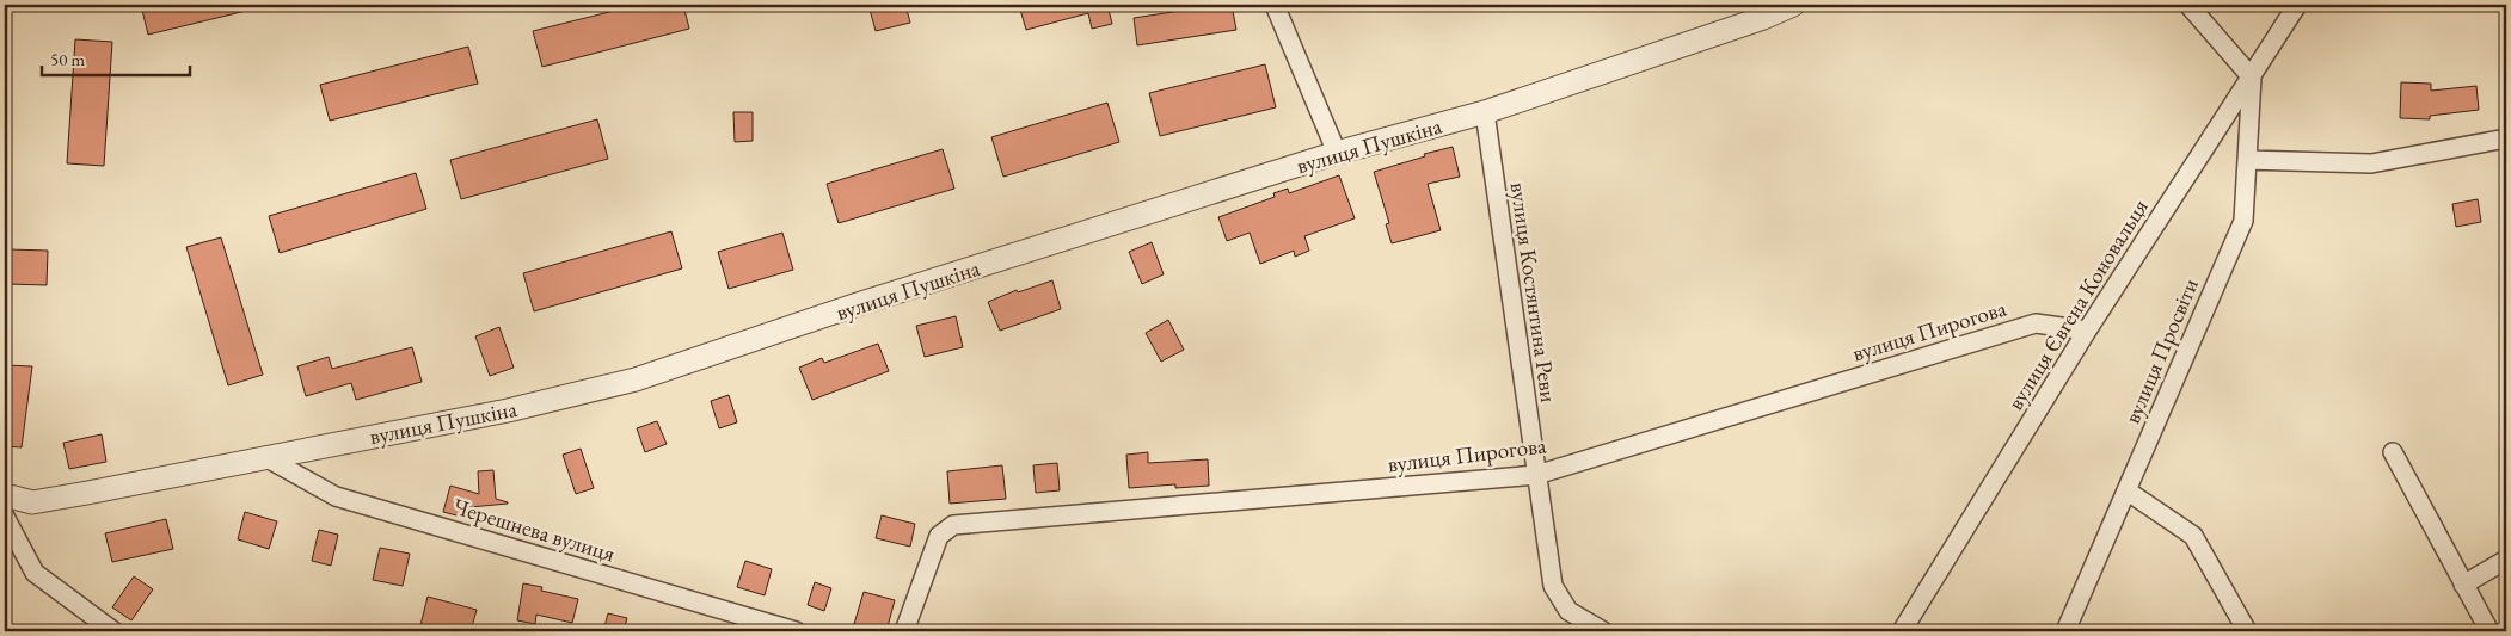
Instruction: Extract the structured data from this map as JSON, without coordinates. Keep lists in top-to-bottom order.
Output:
{
  "streets": {
    "street": [
      "вулиця Пушкіна",
      "вулиця Костянтина Реви",
      "вулиця Євгена Коновальця",
      "вулиця Пирогова",
      "вулиця Просвіти",
      "Черешнева вулиця"
    ]
  },
  "crossings": [
    ["вулиця Пушкіна", "вулиця Костянтина Реви"],
    ["вулиця Пушкіна", "Черешнева вулиця"],
    ["вулиця Костянтина Реви", "вулиця Пирогова"],
    ["вулиця Євгена Коновальця", "вулиця Пирогова"],
    ["вулиця Євгена Коновальця", "вулиця Просвіти"]
  ],
  "scale_bar": "50 m"
}
